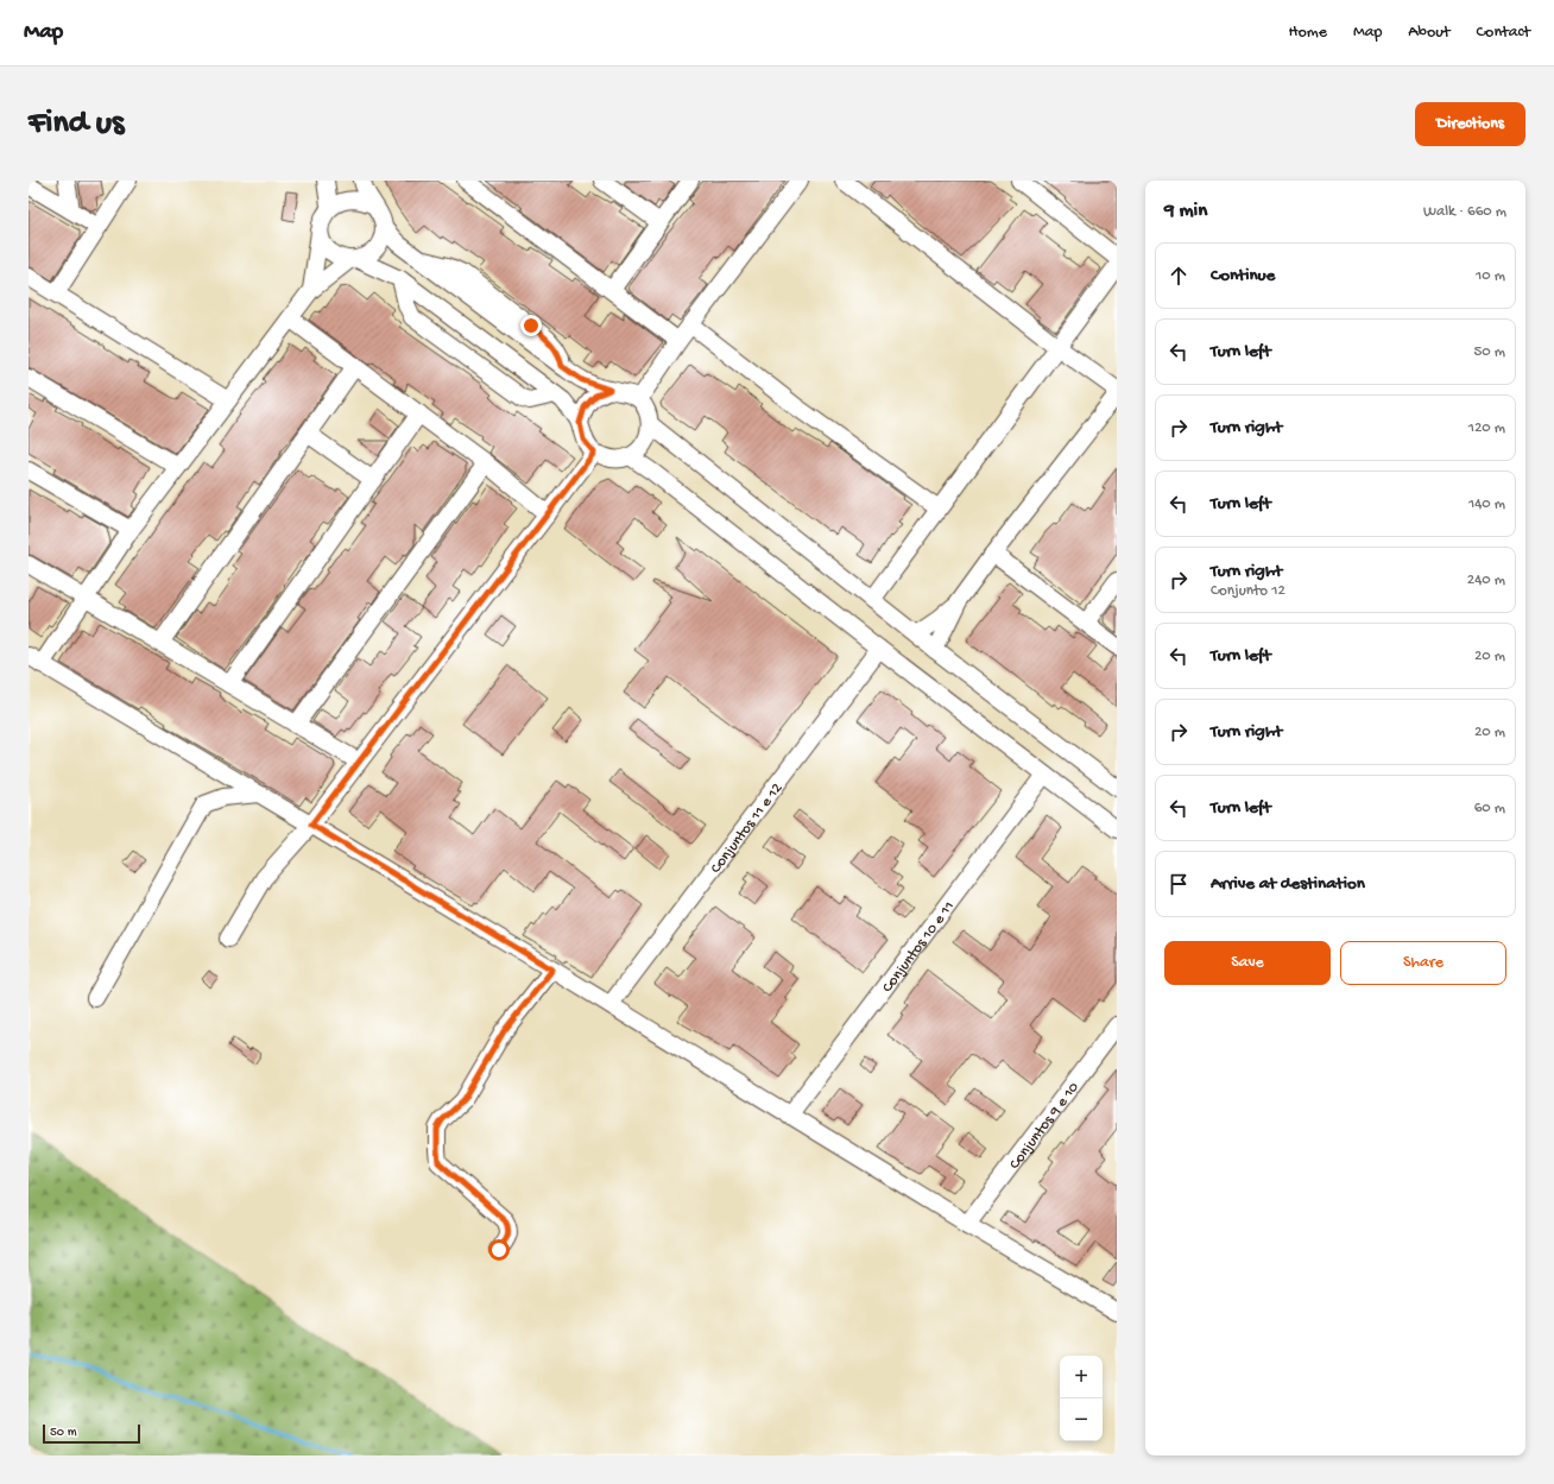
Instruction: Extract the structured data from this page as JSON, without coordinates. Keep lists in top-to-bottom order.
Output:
{
  "streets": {
    "street": ["Conjuntos 11 e 12", "Conjuntos 10 e 11", "Conjuntos 9 e 10"]
  },
  "scale_bar": "50 m",
  "page": {
    "header": "Map",
    "nav": [
      "Home",
      "Map",
      "About",
      "Contact"
    ],
    "buttons": [
      "Directions",
      ["Save", "Share"]
    ],
    "title": "Find us",
    "heading": ["9 min", "Walk · 660 m"],
    "list": [
      ["Continue", "10 m"],
      ["Turn left", "50 m"],
      ["Turn right", "120 m"],
      ["Turn left", "140 m"],
      ["Turn right", "Conjunto 12", "240 m"],
      ["Turn left", "20 m"],
      ["Turn right", "20 m"],
      ["Turn left", "60 m"],
      "Arrive at destination"
    ],
    "map_buttons": ["+", "−"],
    "scale": "50 m"
  }
}
